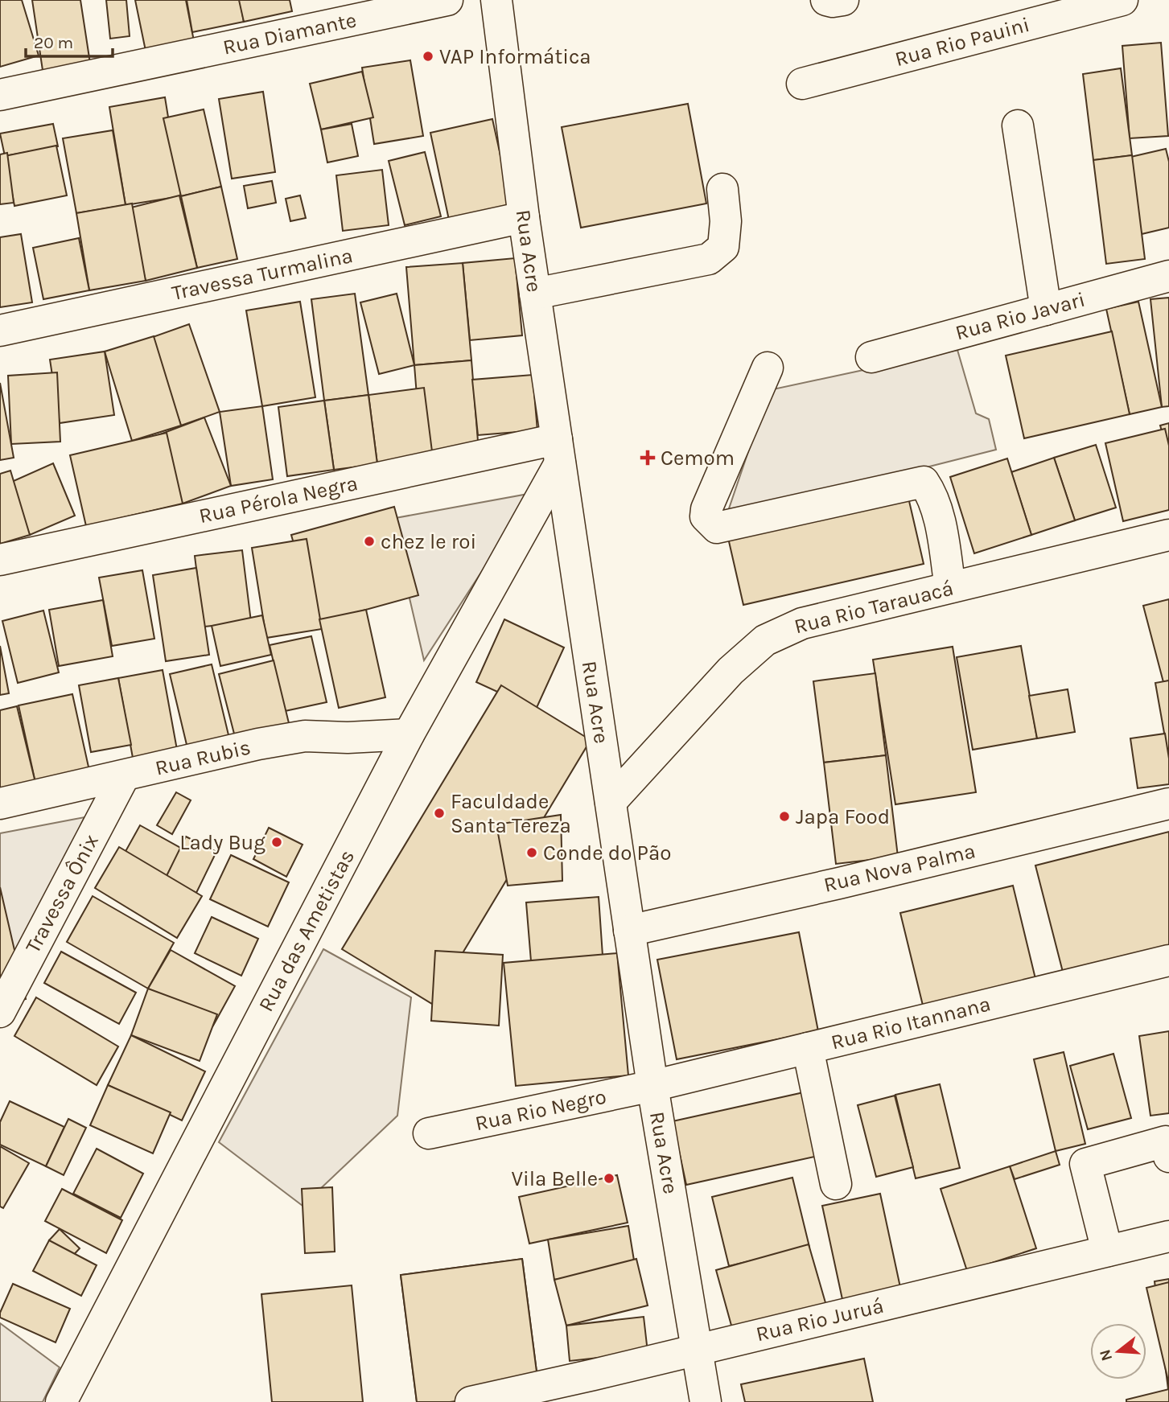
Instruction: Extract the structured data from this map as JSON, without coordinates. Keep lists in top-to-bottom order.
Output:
{
  "streets": {
    "street": [
      "Rua Diamante",
      "Rua Rio Pauini",
      "Rua Acre",
      "Travessa Turmalina",
      "Rua Rio Javari",
      "Rua Pérola Negra",
      "Rua Rio Tarauacá",
      "Rua Rubis",
      "Rua Nova Palma",
      "Travessa Ônix",
      "Rua das Ametistas",
      "Rua Rio Itannana",
      "Rua Rio Negro",
      "Rua Rio Juruá"
    ]
  },
  "crossings": [
    ["Rua Acre", "Travessa Turmalina"],
    ["Rua Acre", "Rua Pérola Negra"],
    ["Rua Acre", "Rua Rio Tarauacá"],
    ["Rua Acre", "Rua Nova Palma"],
    ["Rua Acre", "Rua das Ametistas"],
    ["Rua Acre", "Rua Rio Itannana"],
    ["Rua Acre", "Rua Rio Negro"],
    ["Rua Acre", "Rua Rio Juruá"],
    ["Rua Pérola Negra", "Rua das Ametistas"],
    ["Rua Rubis", "Travessa Ônix"],
    ["Rua Rubis", "Rua das Ametistas"],
    ["Rua Rio Itannana", "Rua Rio Negro"]
  ],
  "places": {
    "other": [
      "VAP Informática",
      "chez le roi",
      "Faculdade Santa Tereza",
      "Japa Food",
      "Lady Bug",
      "Conde do Pão",
      "Vila Belle"
    ],
    "health": ["Cemom"]
  },
  "scale_bar": "20 m",
  "north": "left"
}
